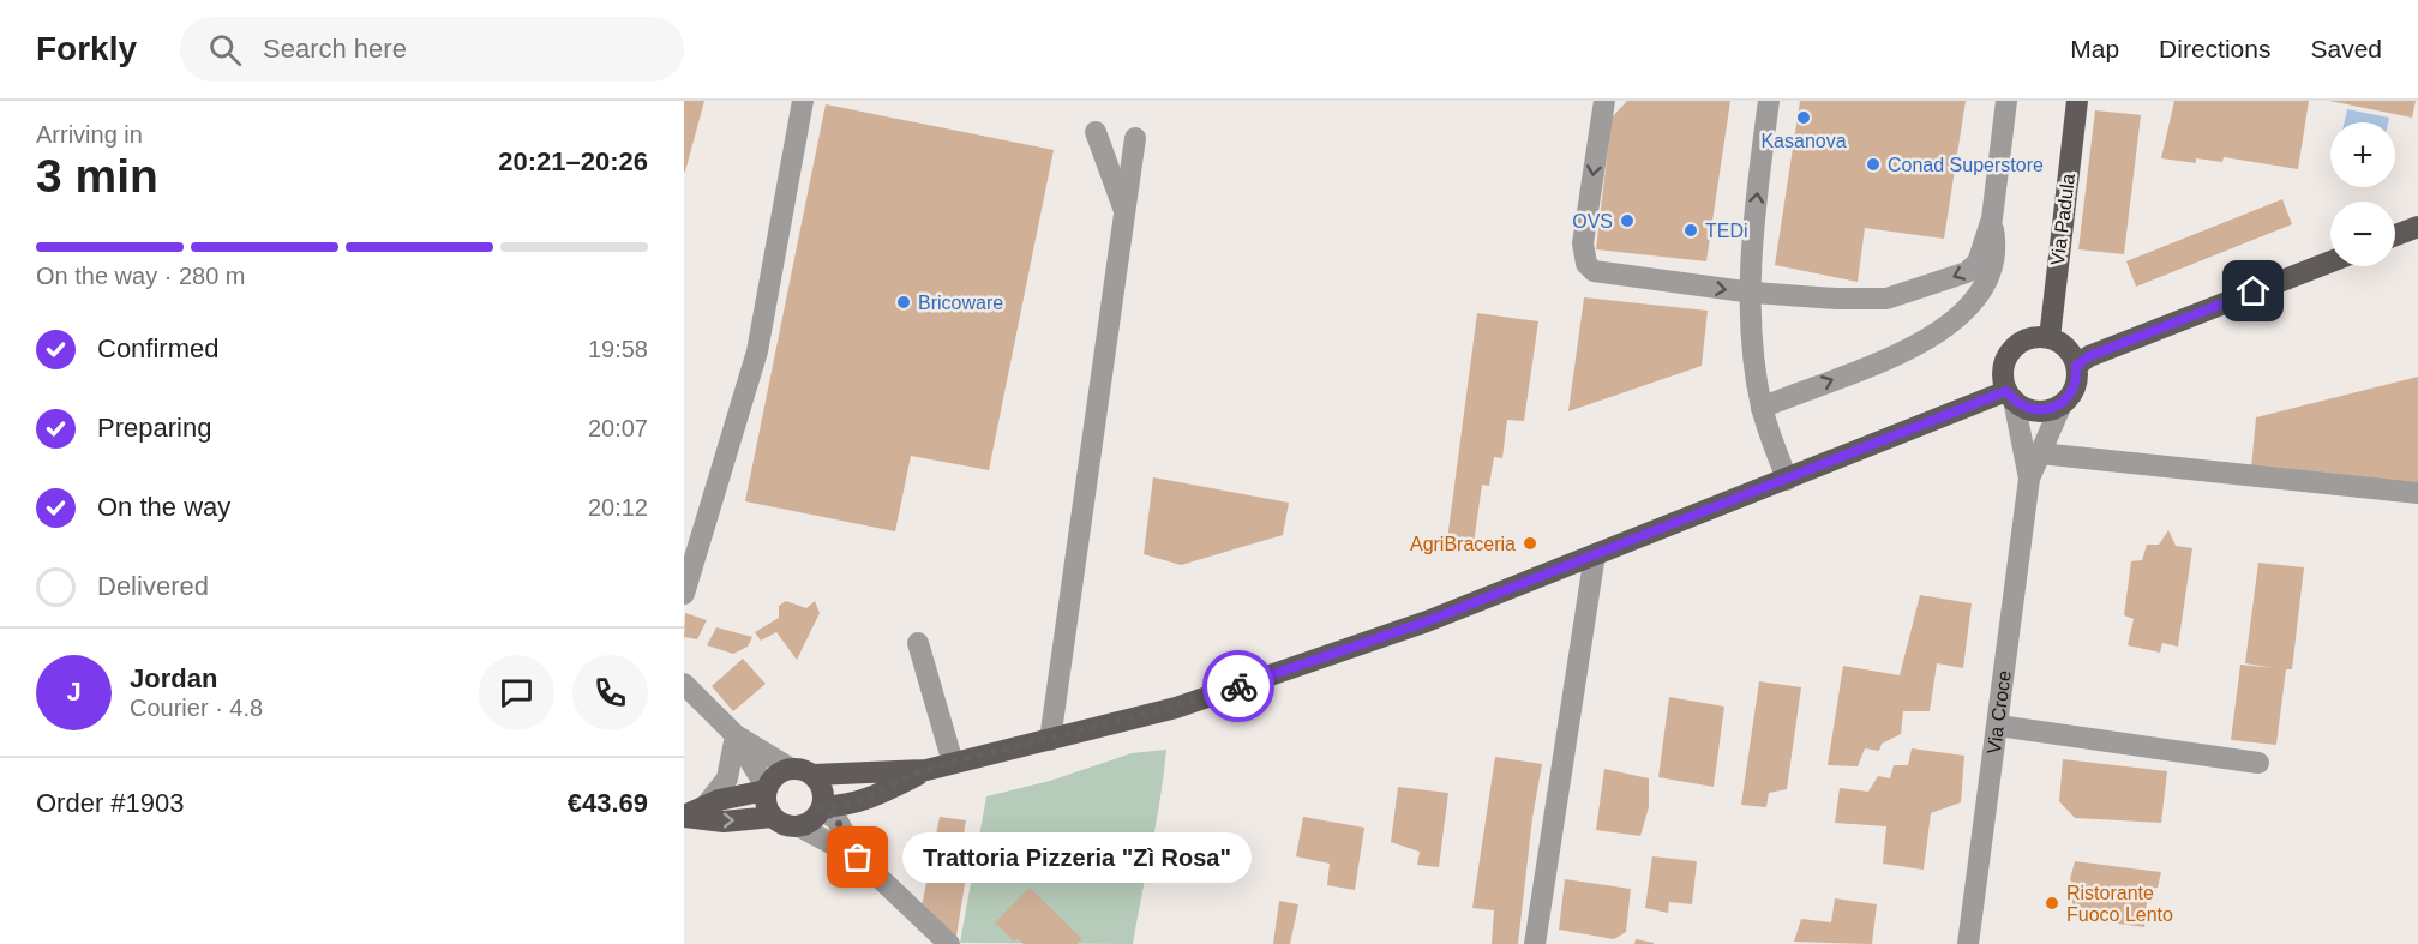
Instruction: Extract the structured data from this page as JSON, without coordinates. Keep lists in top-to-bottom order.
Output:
{
  "streets": {
    "main road": ["Via Padula"],
    "street": ["Via Croce"]
  },
  "crossings": [
    ["Via Padula", "Via Croce"]
  ],
  "places": [
    "Kasanova",
    "Conad Superstore",
    "OVS",
    "TEDi",
    "Bricoware",
    "AgriBraceria",
    "Trattoria Pizzeria \"Zì Rosa\"",
    "Ristorante Fuoco Lento"
  ],
  "page": {
    "header": "Forkly",
    "search": "Search here",
    "nav": ["Map", "Directions", "Saved"],
    "heading": ["3 min", "Arriving in", "20:21–20:26"],
    "panel": [
      "Jordan",
      "Courier · 4.8",
      "Order #1903",
      "€43.69"
    ],
    "map_buttons": ["+", "−"],
    "bar": "On the way · 280 m",
    "list": [
      ["Confirmed", "19:58"],
      ["Preparing", "20:07"],
      ["On the way", "20:12"],
      "Delivered"
    ],
    "round": "J",
    "bubble": "Trattoria Pizzeria \"Zì Rosa\""
  }
}
